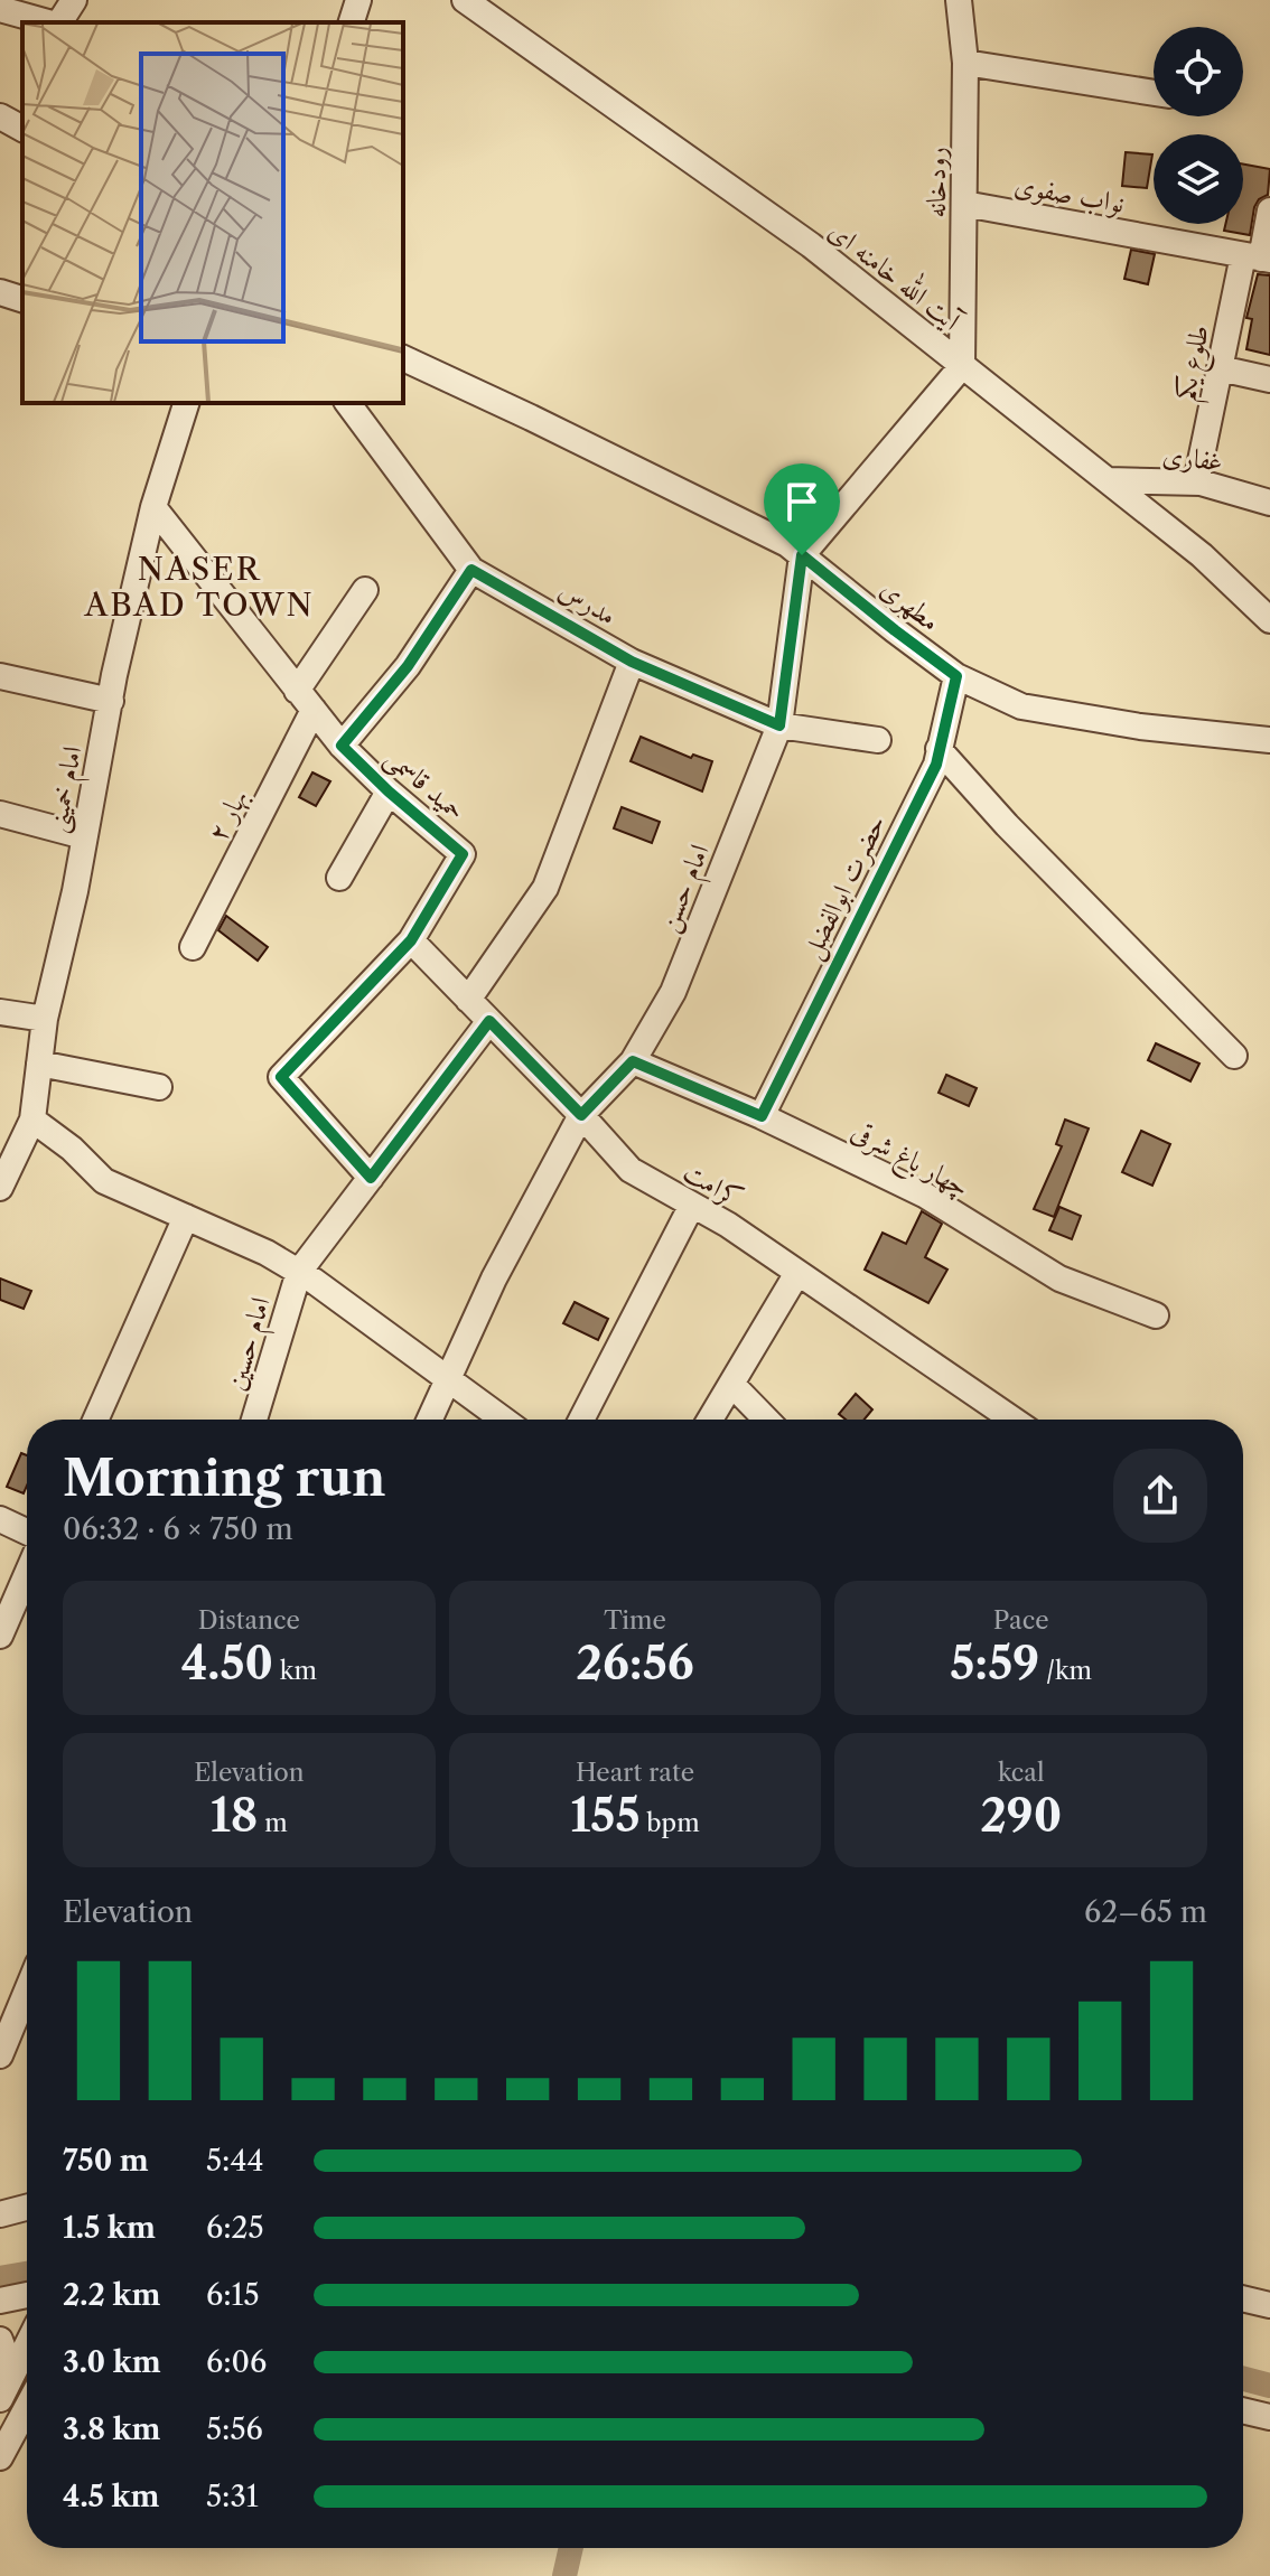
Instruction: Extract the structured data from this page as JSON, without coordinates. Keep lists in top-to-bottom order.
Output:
{
  "streets": {
    "street": [
      "رودخانه",
      "نواب صفوی",
      "آیت الله خامنه ای",
      "طلوع یکم",
      "غفاری",
      "مدرس",
      "مطهری",
      "حمید قاسمی",
      "امام خمینی",
      "بهار ۲",
      "حضرت ابوالفضل",
      "امام حسن",
      "چهار باغ شرقی",
      "کرامت",
      "امام حسین"
    ]
  },
  "crossings": [
    ["رودخانه", "نواب صفوی"],
    ["رودخانه", "آیت الله خامنه ای"],
    ["نواب صفوی", "طلوع یکم"],
    ["آیت الله خامنه ای", "غفاری"],
    ["طلوع یکم", "غفاری"],
    ["مدرس", "امام حسن"],
    ["مطهری", "حضرت ابوالفضل"],
    ["مطهری", "امام حسن"],
    ["حمید قاسمی", "امام خمینی"],
    ["حمید قاسمی", "بهار ۲"],
    ["حمید قاسمی", "کرامت"],
    ["حضرت ابوالفضل", "چهار باغ شرقی"],
    ["امام حسن", "چهار باغ شرقی"],
    ["امام حسن", "کرامت"]
  ],
  "districts": ["NASER ABAD TOWN"],
  "page": {
    "heading": ["Morning run", "06:32 · 6 × 750 m"],
    "stats": [
      ["Distance", "4.50 km"],
      ["Time", "26:56"],
      ["Pace", "5:59 /km"],
      ["Elevation", "18 m"],
      ["Heart rate", "155 bpm"],
      ["kcal", "290"]
    ],
    "chart": ["Elevation", "62–65 m"],
    "list": [
      {
        "name": "750 m",
        "note": "5:44"
      },
      {
        "name": "1.5 km",
        "note": "6:25"
      },
      {
        "name": "2.2 km",
        "note": "6:15"
      },
      {
        "name": "3.0 km",
        "note": "6:06"
      },
      {
        "name": "3.8 km",
        "note": "5:56"
      },
      {
        "name": "4.5 km",
        "note": "5:31"
      }
    ]
  }
}
